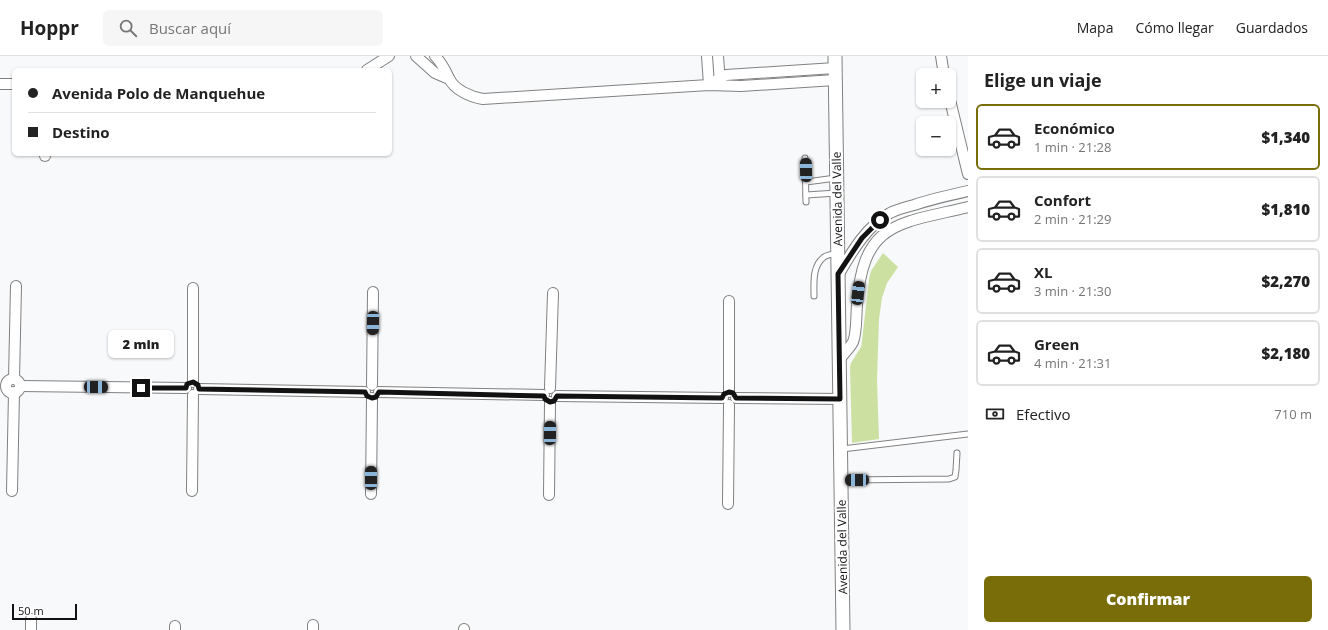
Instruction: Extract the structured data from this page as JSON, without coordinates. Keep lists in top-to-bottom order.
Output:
{
  "streets": {
    "street": ["Avenida del Valle"]
  },
  "scale_bar": "50 m",
  "page": {
    "header": "Hoppr",
    "search": "Buscar aquí",
    "nav": ["Mapa", "Cómo llegar", "Guardados"],
    "heading": "Elige un viaje",
    "map_buttons": ["+", "−"],
    "banner": ["Avenida Polo de Manquehue", "Destino"],
    "list": [
      {
        "name": "Económico",
        "note": "1 min · 21:28",
        "value": "$1,340"
      },
      {
        "name": "Confort",
        "note": "2 min · 21:29",
        "value": "$1,810"
      },
      {
        "name": "XL",
        "note": "3 min · 21:30",
        "value": "$2,270"
      },
      {
        "name": "Green",
        "note": "4 min · 21:31",
        "value": "$2,180"
      }
    ],
    "bubble": "2 min",
    "pay": ["Efectivo", "710 m"],
    "buttons": "Confirmar",
    "scale": "50 m"
  }
}
